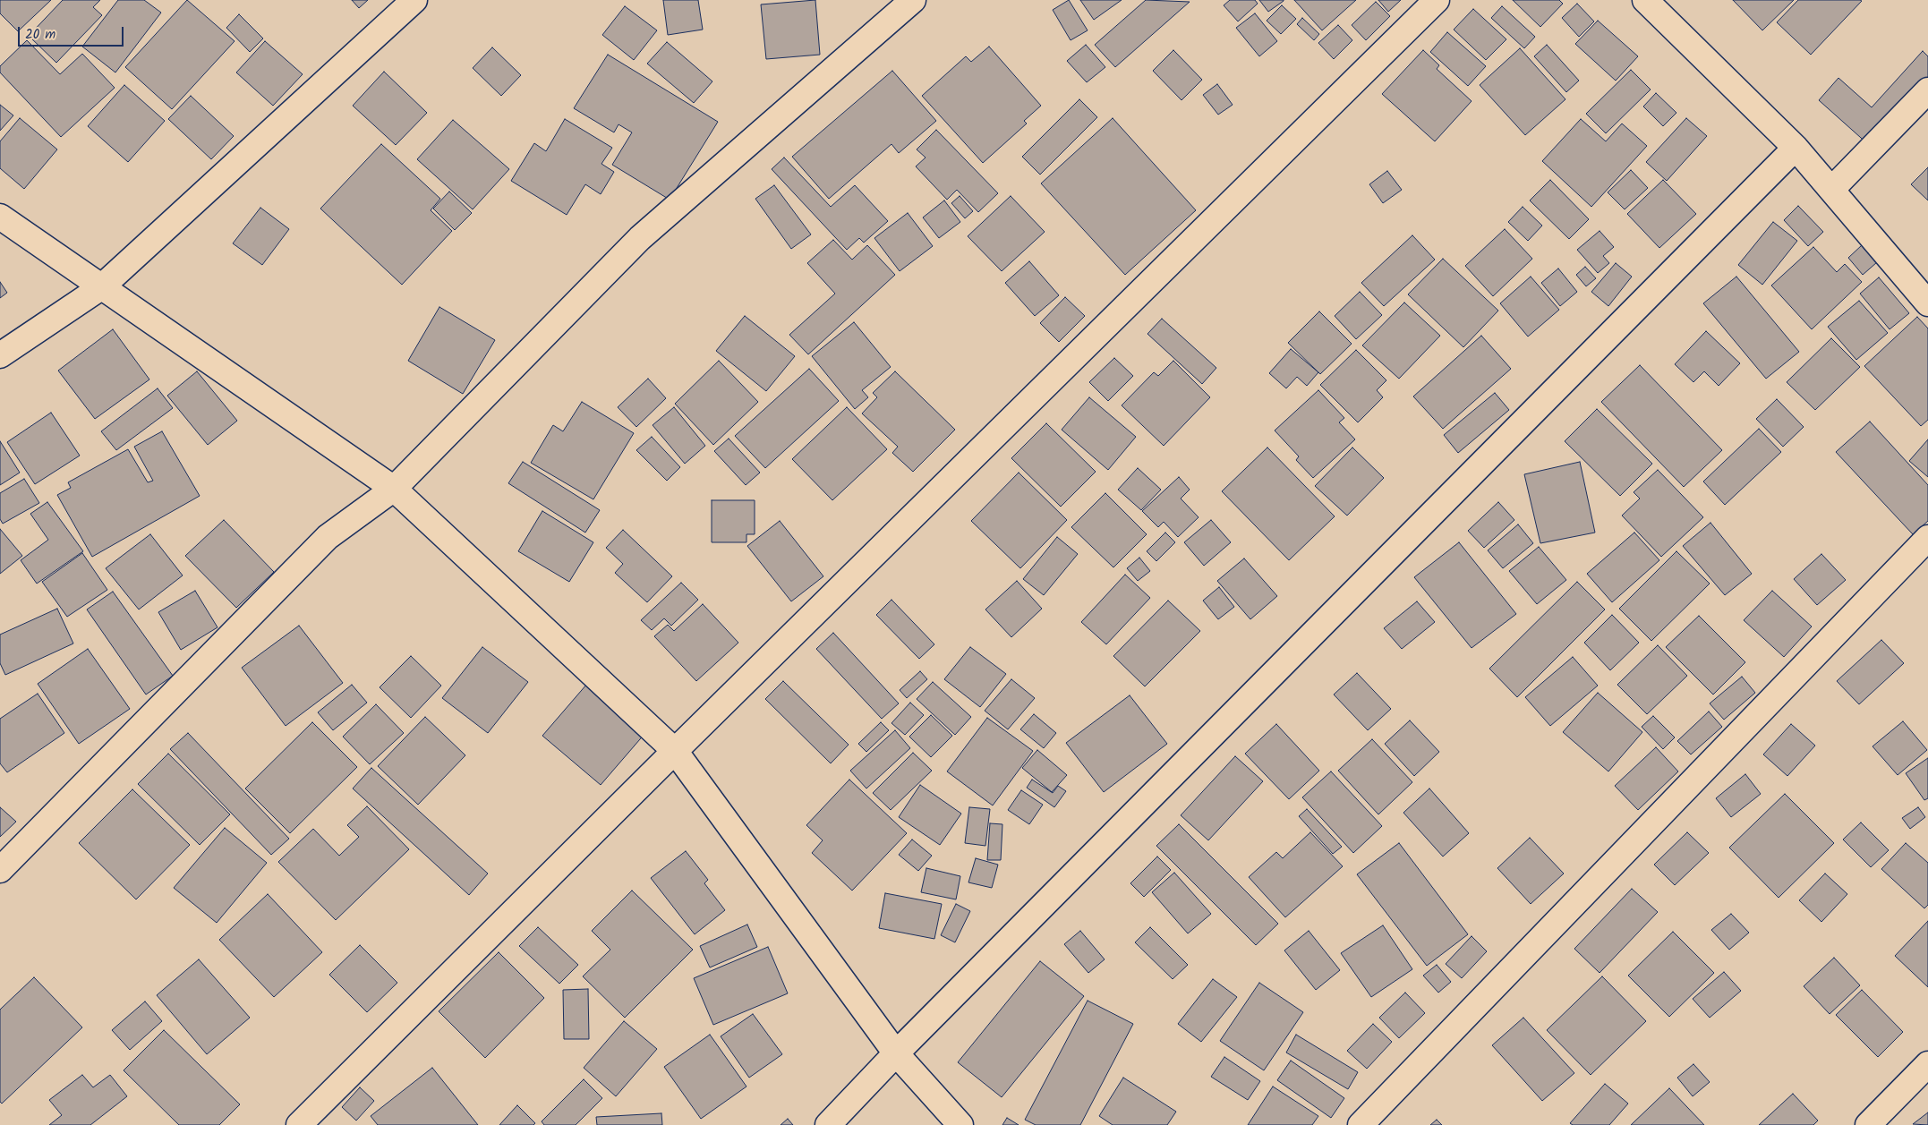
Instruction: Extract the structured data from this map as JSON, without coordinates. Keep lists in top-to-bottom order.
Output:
{
  "scale_bar": "20 m"
}
